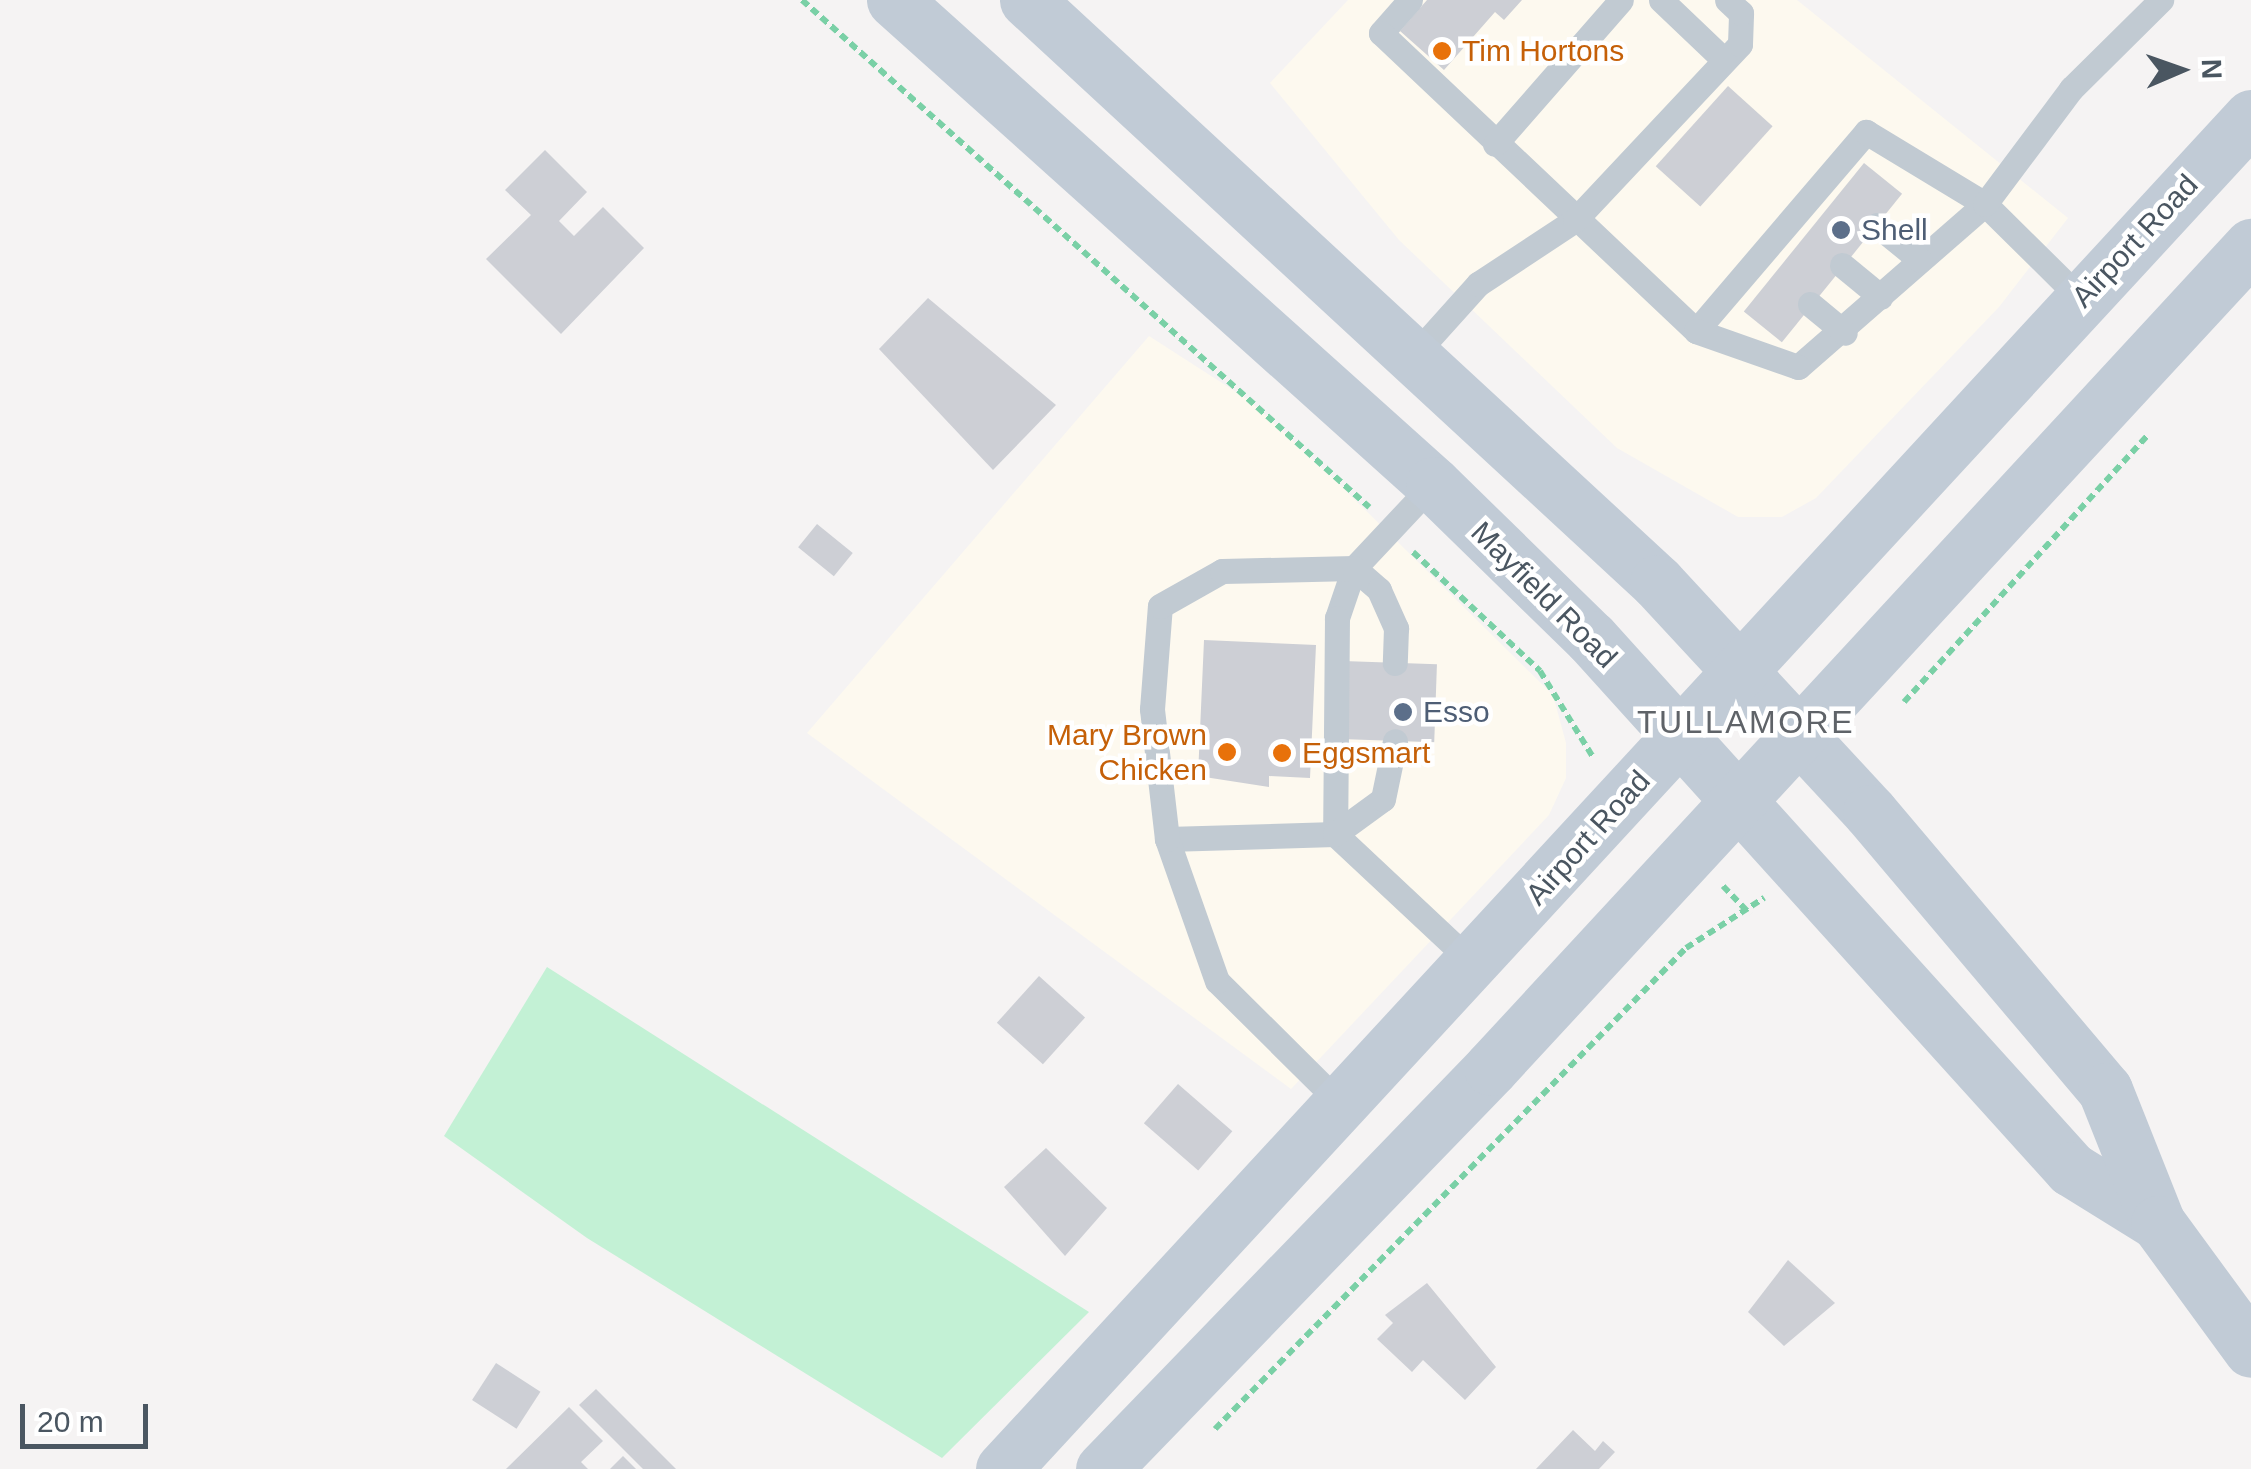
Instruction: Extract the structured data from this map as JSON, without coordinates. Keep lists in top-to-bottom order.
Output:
{
  "streets": {
    "main road": ["Airport Road", "Mayfield Road"]
  },
  "crossings": [
    ["Airport Road", "Mayfield Road"]
  ],
  "districts": ["TULLAMORE"],
  "places": [
    "Tim Hortons",
    "Shell",
    "Esso",
    "Mary Brown Chicken",
    "Eggsmart"
  ],
  "scale_bar": "20 m",
  "north": "right"
}
